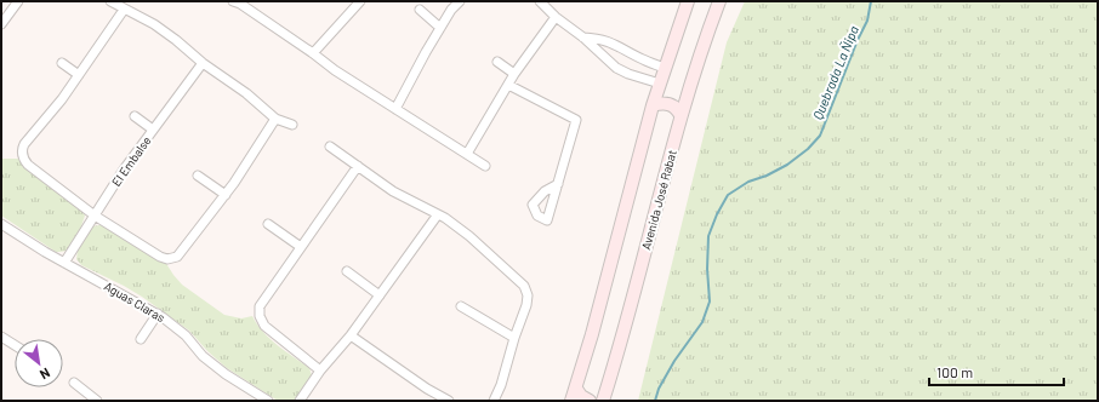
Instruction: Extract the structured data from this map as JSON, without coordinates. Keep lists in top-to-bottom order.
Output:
{
  "streets": {
    "street": ["El Embalse", "Avenida José Rabat", "Aguas Claras"]
  },
  "crossings": [
    ["El Embalse", "Aguas Claras"]
  ],
  "water": ["Quebrada La Ñipa"],
  "scale_bar": "100 m",
  "north": "bottom right"
}
